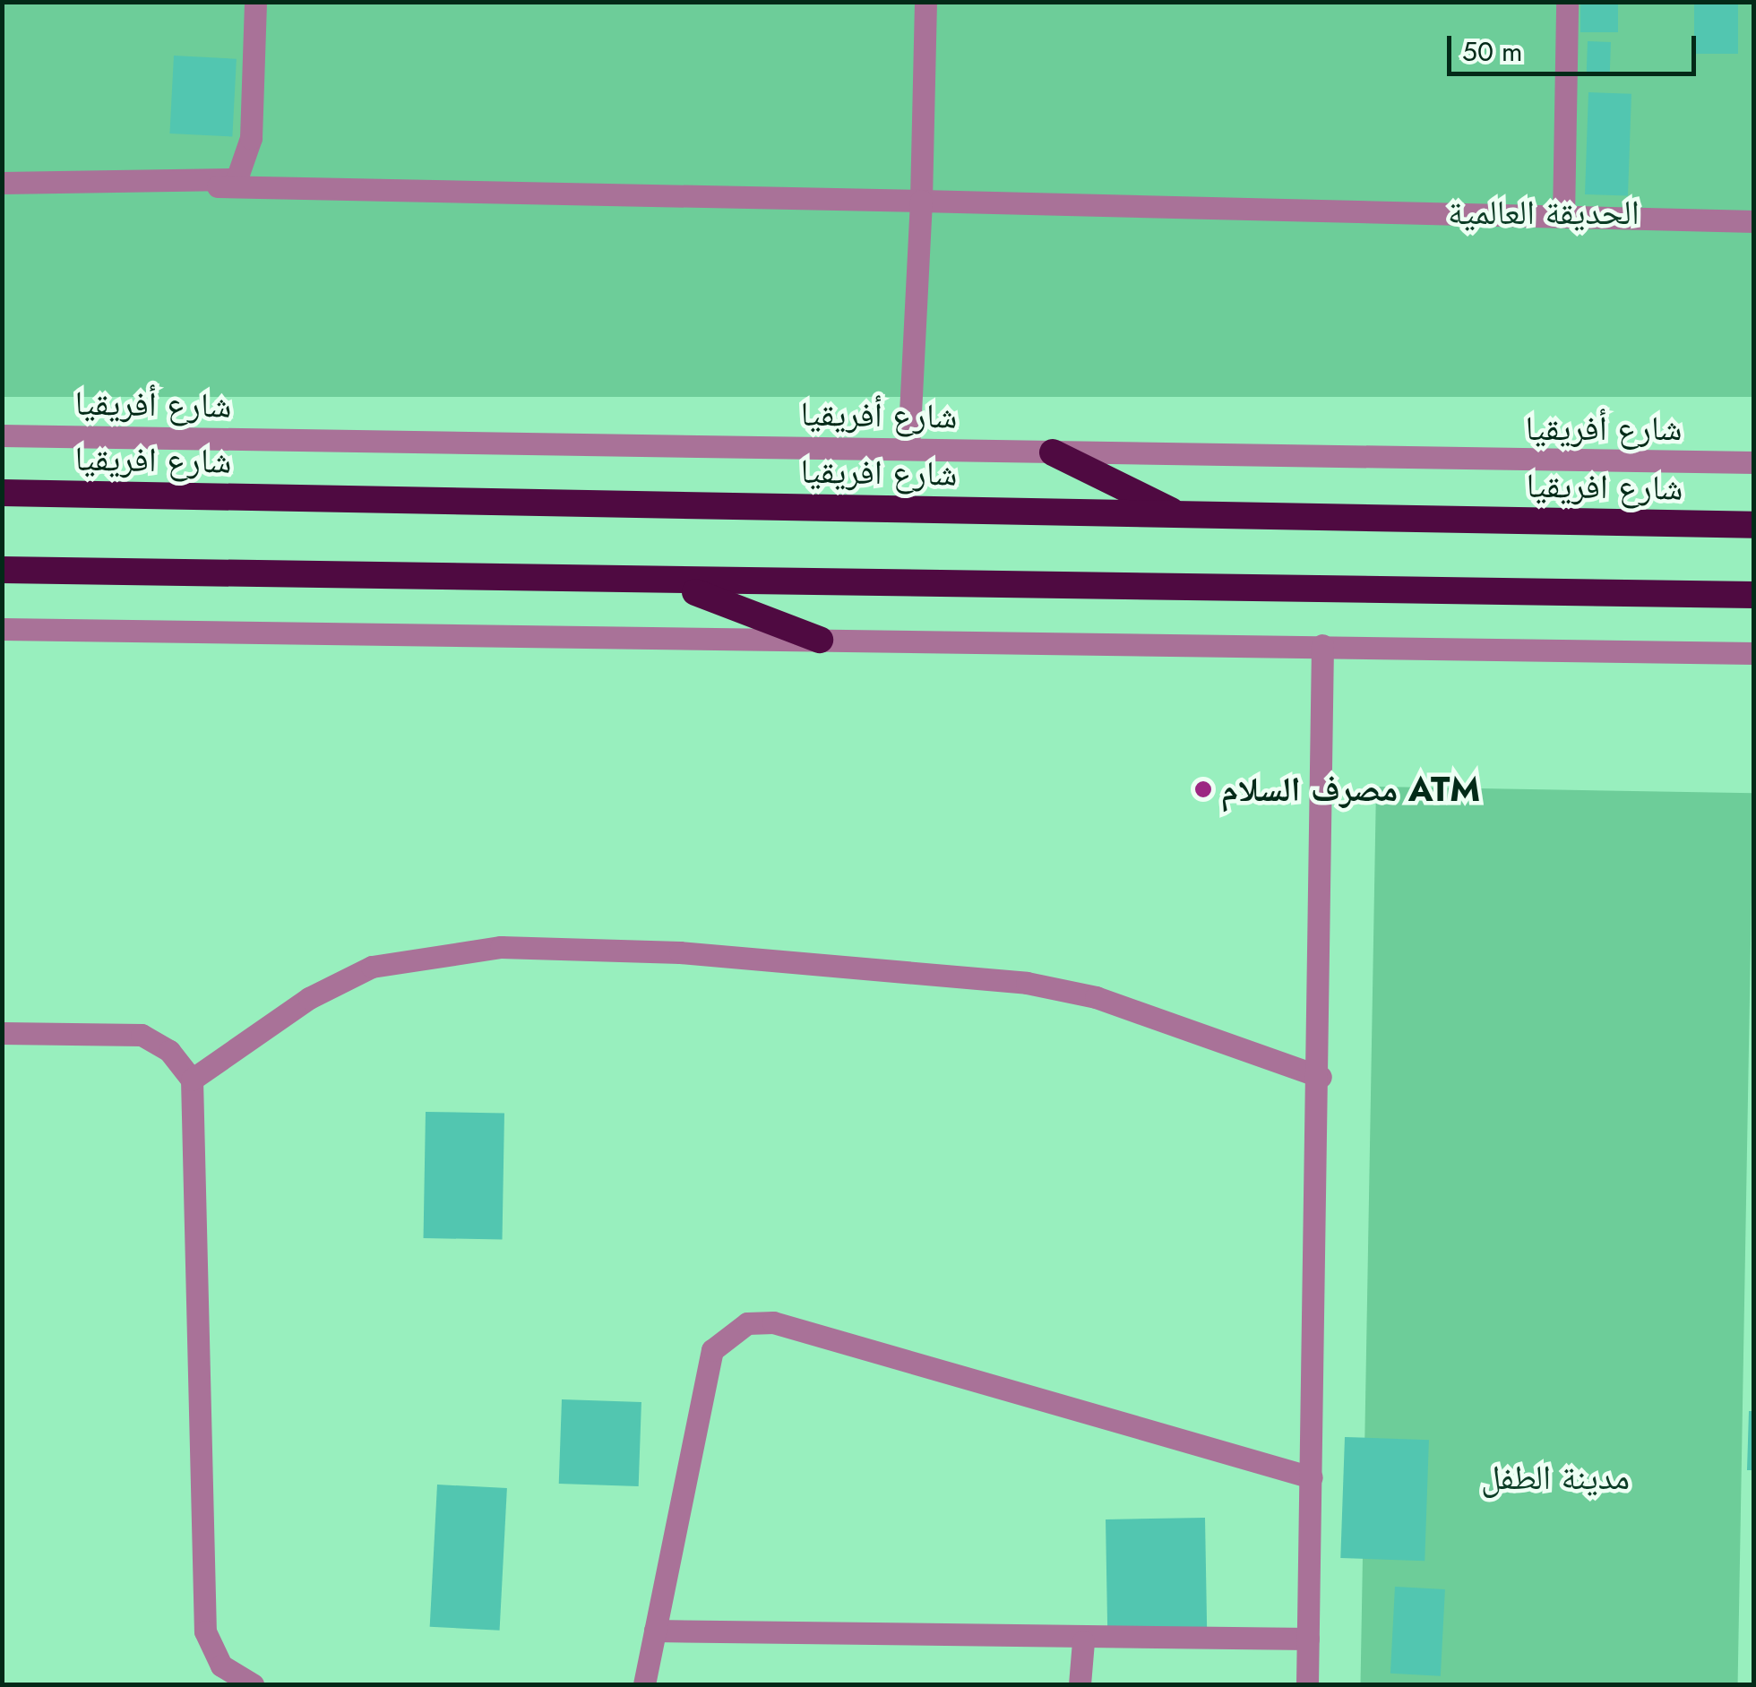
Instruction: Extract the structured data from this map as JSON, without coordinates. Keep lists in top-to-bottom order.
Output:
{
  "streets": {
    "highway": ["شارع افريقيا"],
    "street": ["شارع أفريقيا"]
  },
  "parks": ["الحديقة العالمية", "مدينة الطفل"],
  "places": ["مصرف السلام ATM"],
  "scale_bar": "50 m"
}
